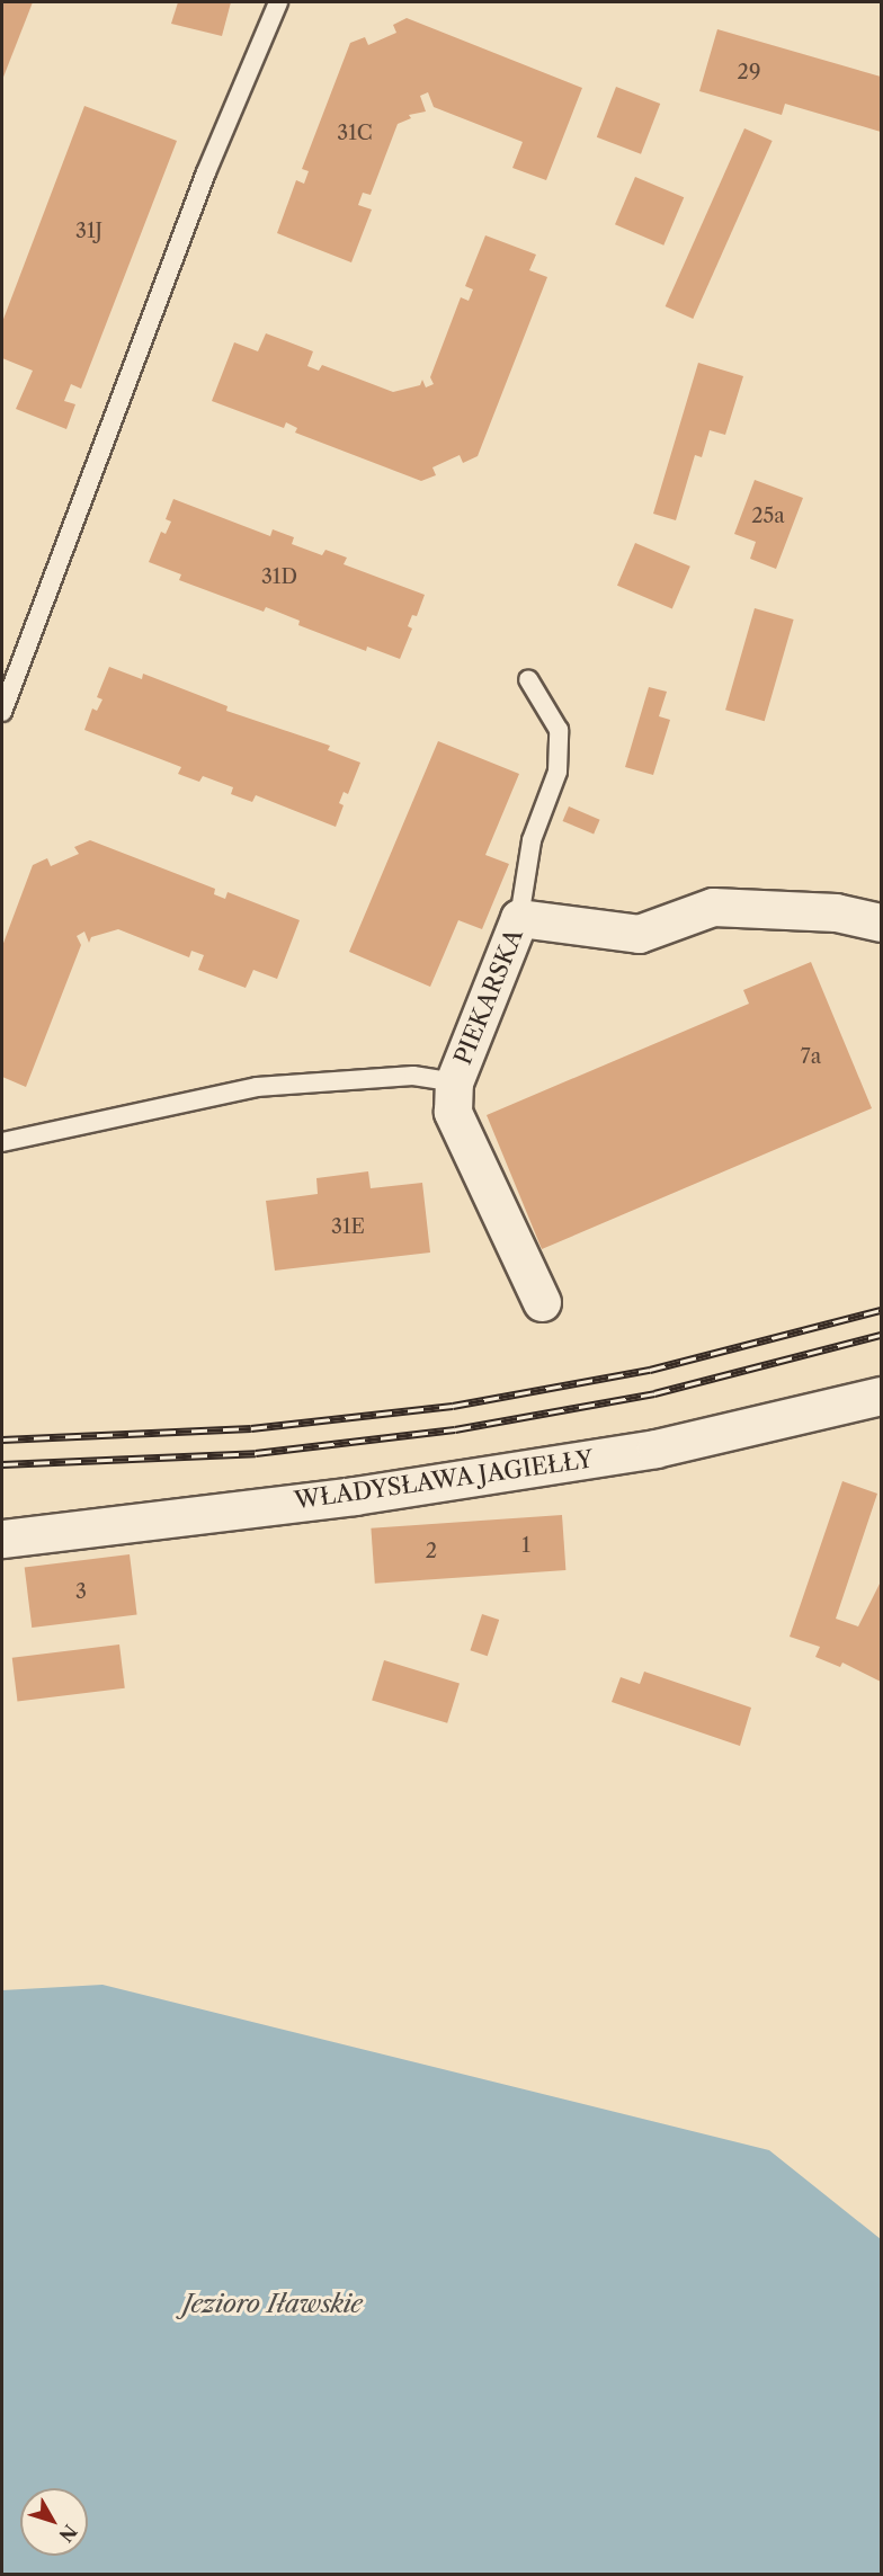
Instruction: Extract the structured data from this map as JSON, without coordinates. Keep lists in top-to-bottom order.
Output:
{
  "streets": {
    "street": ["PIEKARSKA", "WŁADYSŁAWA JAGIEŁŁY"]
  },
  "water": ["Jezioro Iławskie"],
  "house_numbers": [
    "29",
    "31C",
    "31J",
    "25a",
    "31D",
    "7a",
    "31E",
    "1",
    "2",
    "3"
  ],
  "north": "bottom right"
}
